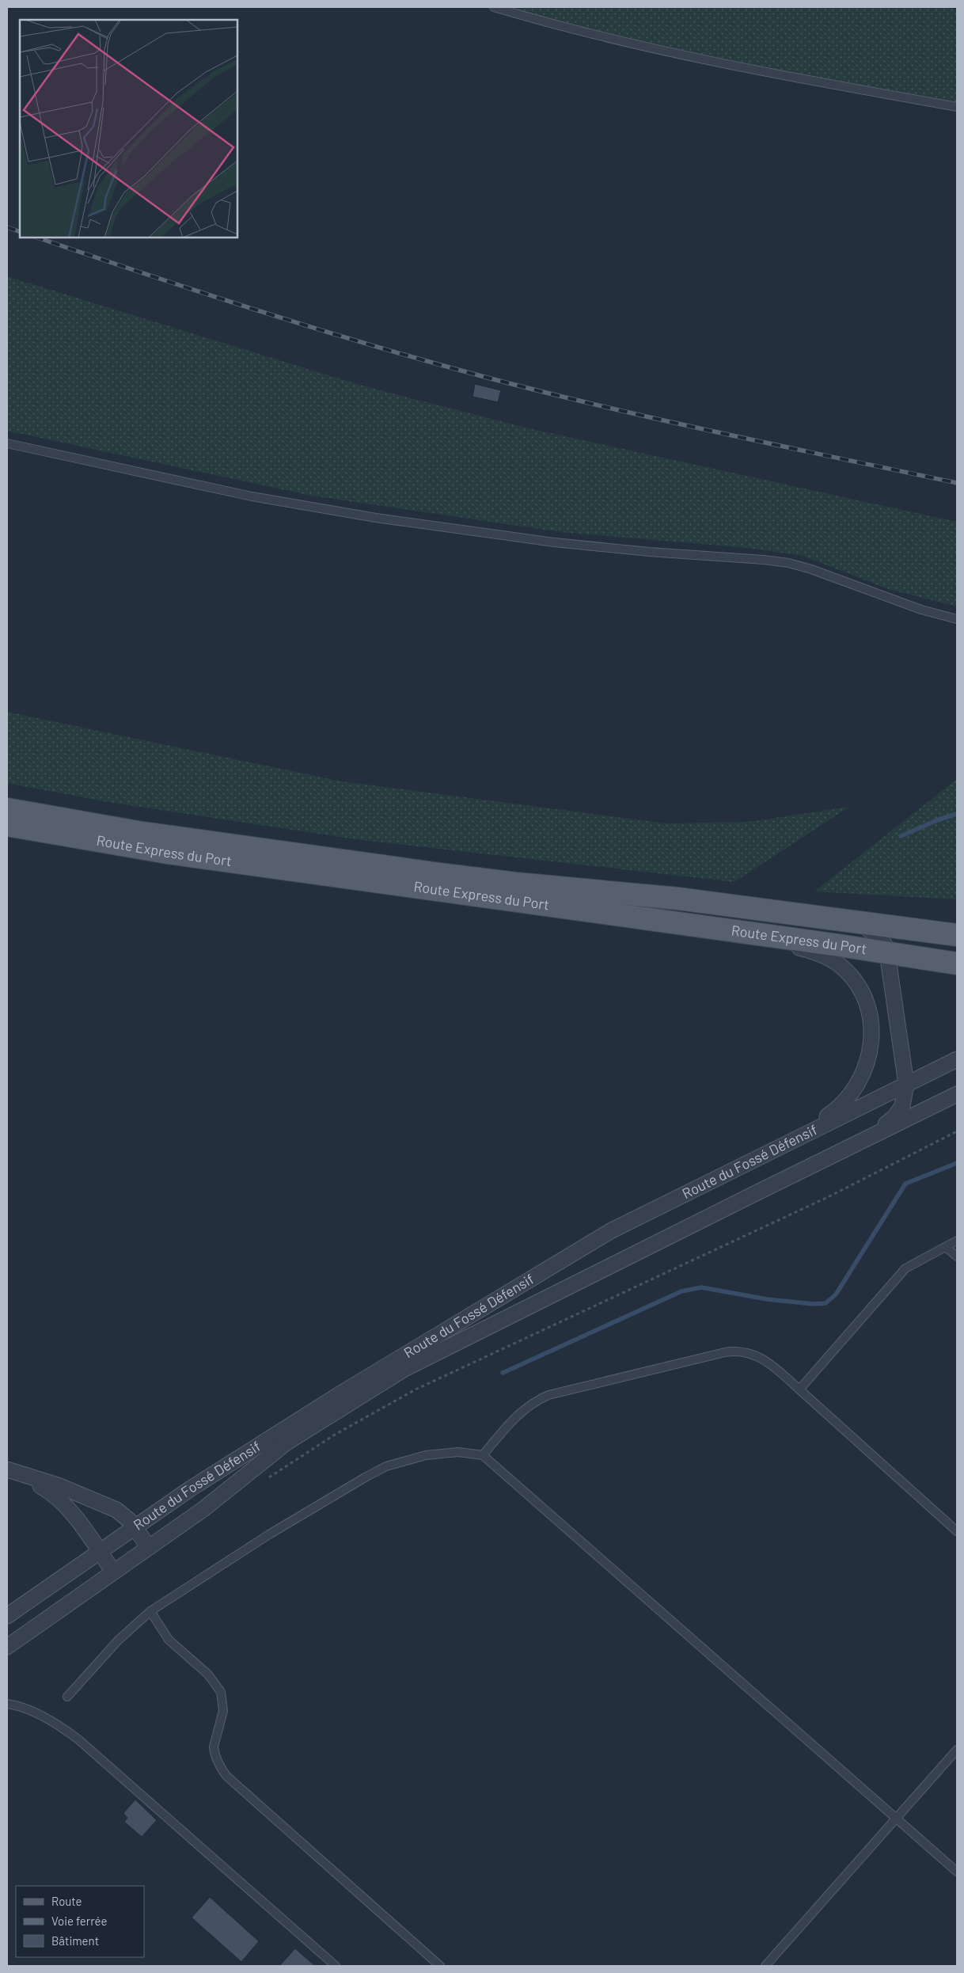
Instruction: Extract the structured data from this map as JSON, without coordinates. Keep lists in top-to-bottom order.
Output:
{
  "streets": {
    "main road": ["Route Express du Port"],
    "street": ["Route du Fossé Défensif"]
  },
  "legend": ["Route", "Voie ferrée", "Bâtiment"]
}
